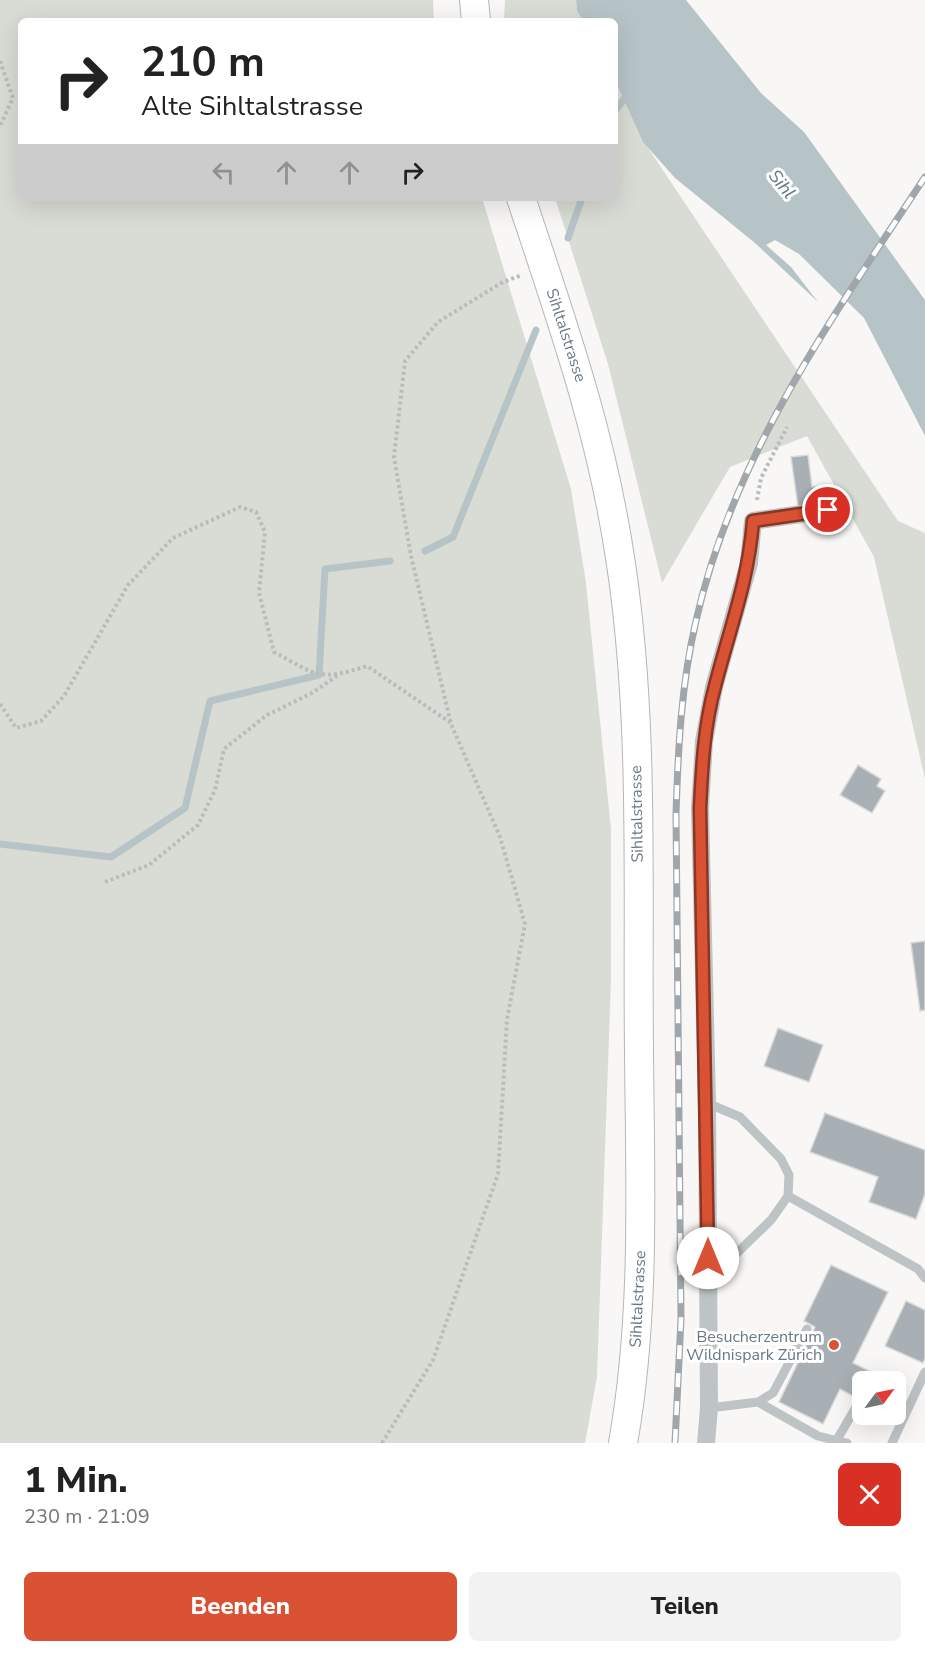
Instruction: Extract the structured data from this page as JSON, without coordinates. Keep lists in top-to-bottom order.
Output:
{
  "streets": {
    "main road": ["Sihltalstrasse"]
  },
  "water": ["Sihl"],
  "places": ["Besucherzentrum Wildnispark Zürich"],
  "north": "top right",
  "page": {
    "turn": ["210 m", "Alte Sihltalstrasse"],
    "heading": ["1 Min.", "230 m · 21:09"],
    "buttons": ["Beenden", "Teilen"]
  }
}
